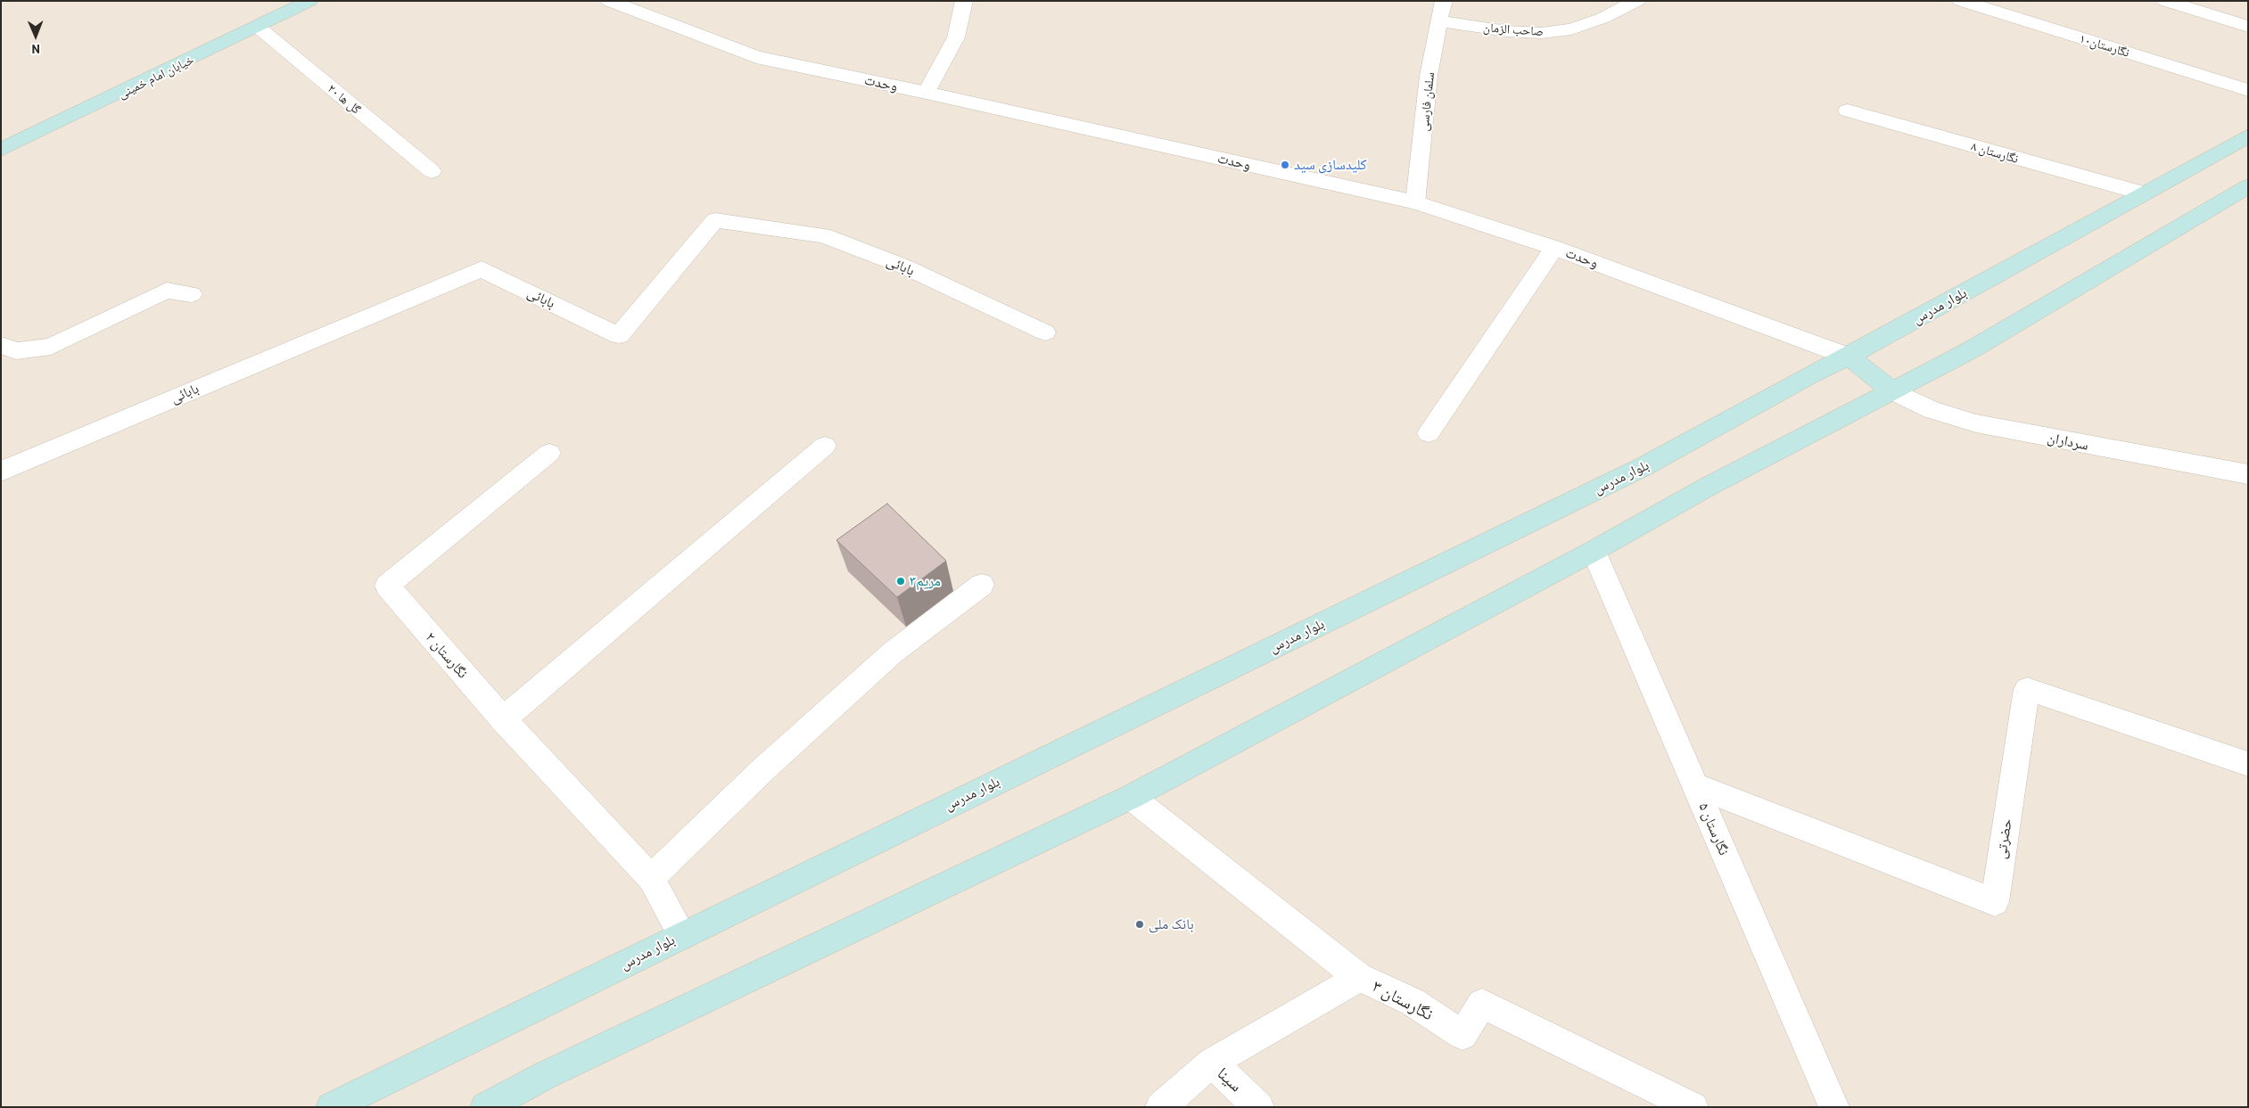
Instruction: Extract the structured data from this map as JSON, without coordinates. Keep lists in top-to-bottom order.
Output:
{
  "streets": {
    "main road": ["خیابان امام خمینی", "بلوار مدرس"],
    "street": [
      "صاحب الزمان",
      "نگارستان۱۰",
      "وحدت",
      "گل ها ۲۰",
      "سلمان فارسی",
      "نگارستان ۸",
      "بابائی",
      "سرداران",
      "نگارستان ۲",
      "نگارستان ۵",
      "حضرتی",
      "نگارستان ۳",
      "سینا"
    ]
  },
  "crossings": [
    ["صاحب الزمان", "سلمان فارسی"],
    ["خیابان امام خمینی", "گل ها ۲۰"],
    ["وحدت", "سلمان فارسی"],
    ["وحدت", "بلوار مدرس"],
    ["نگارستان ۸", "بلوار مدرس"],
    ["بلوار مدرس", "نگارستان ۲"],
    ["نگارستان ۵", "حضرتی"]
  ],
  "places": ["کلیدسازی سید", "مریم۳", "بانک ملی"],
  "north": "bottom"
}
